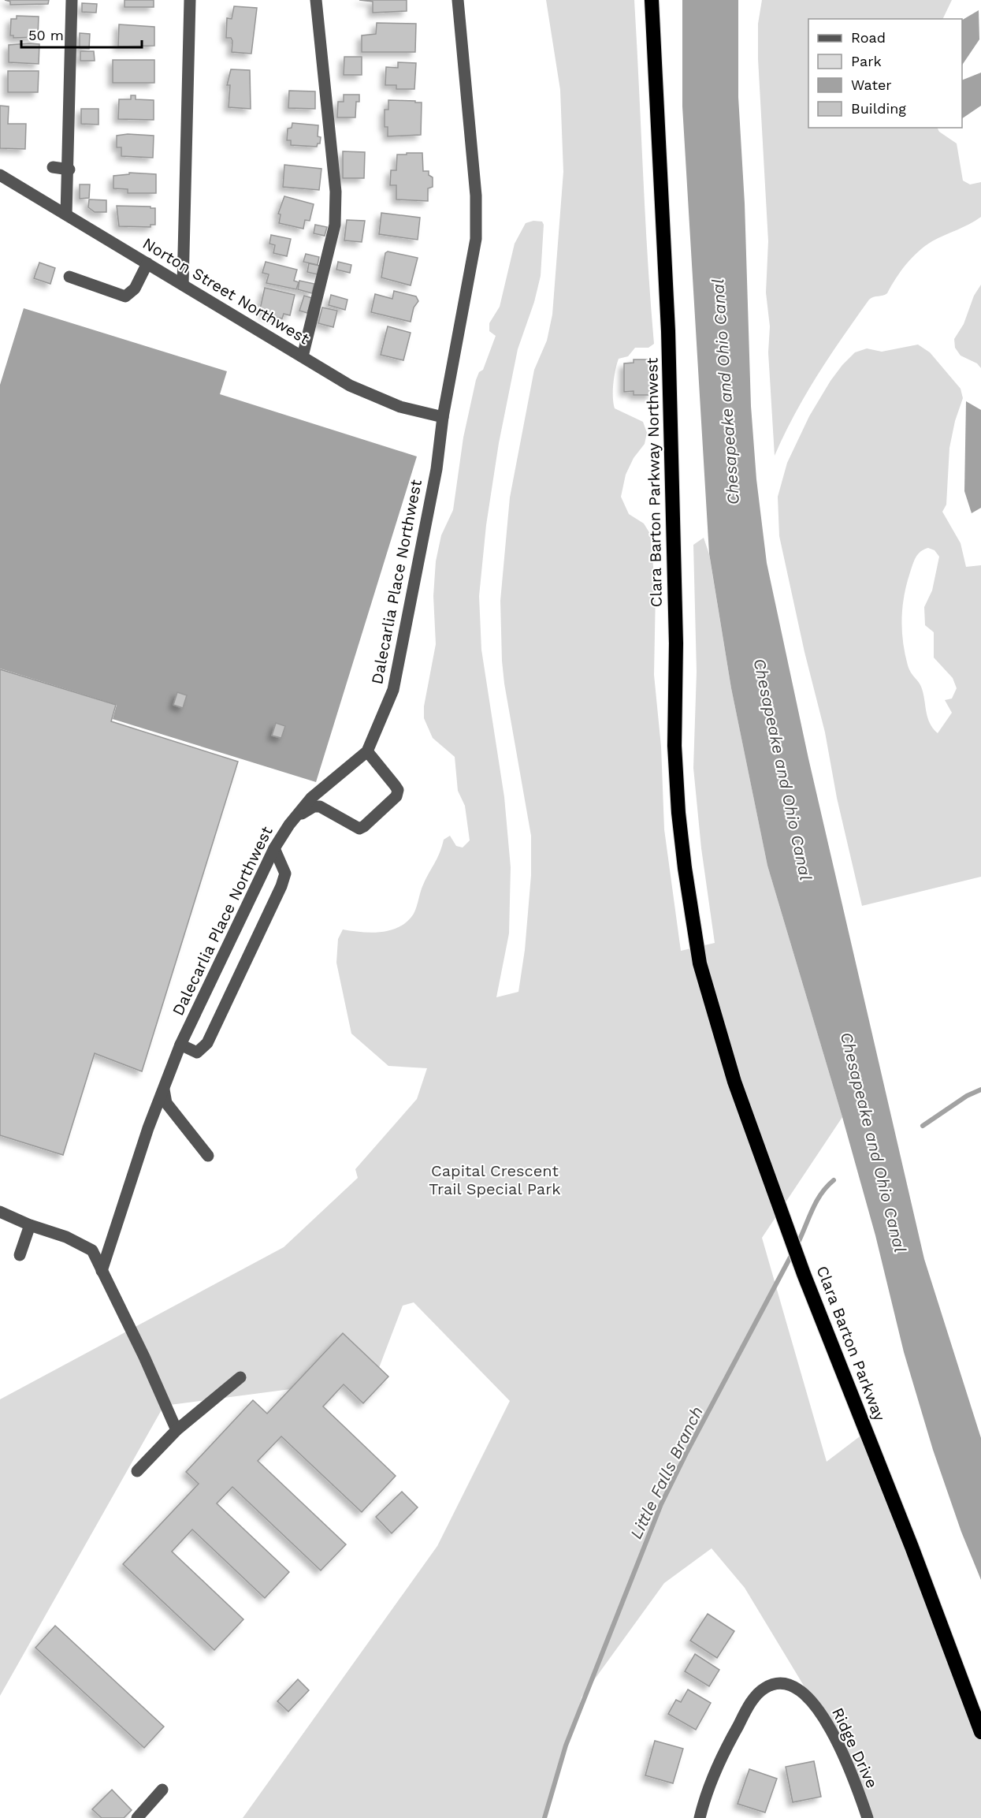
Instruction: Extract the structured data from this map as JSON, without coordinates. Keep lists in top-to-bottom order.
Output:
{
  "streets": {
    "highway": ["Clara Barton Parkway Northwest", "Clara Barton Parkway"],
    "street": ["Norton Street Northwest", "Dalecarlia Place Northwest", "Ridge Drive"]
  },
  "crossings": [
    ["Norton Street Northwest", "Dalecarlia Place Northwest"],
    ["Clara Barton Parkway Northwest", "Clara Barton Parkway"]
  ],
  "water": ["Chesapeake and Ohio Canal", "Little Falls Branch"],
  "parks": ["Capital Crescent Trail Special Park"],
  "legend": [
    "Road",
    "Park",
    "Water",
    "Building"
  ],
  "scale_bar": "50 m"
}
